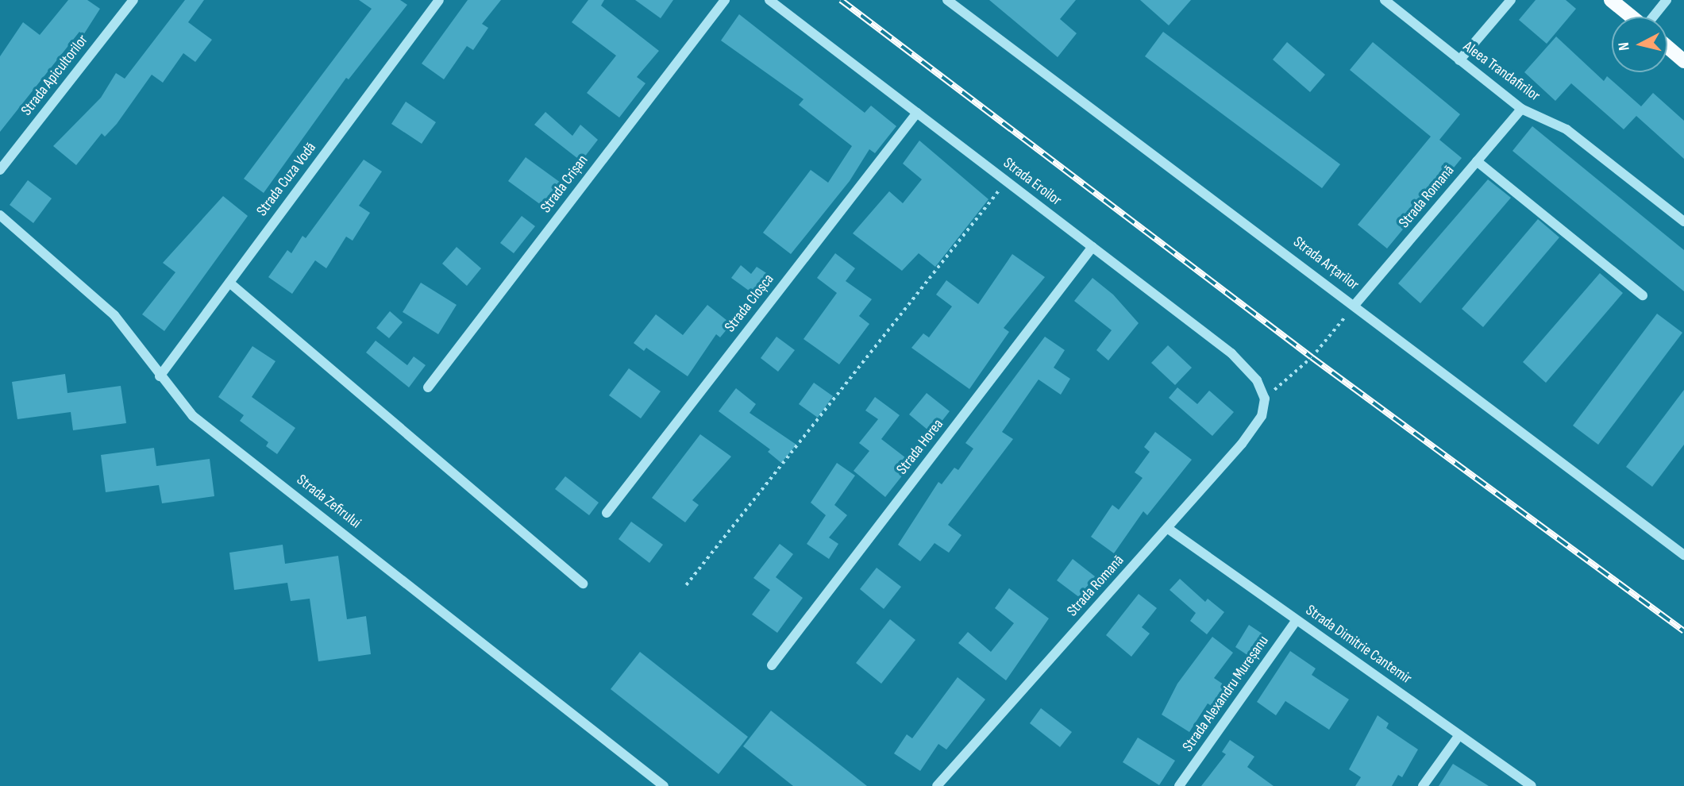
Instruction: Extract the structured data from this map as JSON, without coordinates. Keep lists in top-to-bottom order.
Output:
{
  "streets": {
    "street": [
      "Aleea Trandafirilor",
      "Strada Apicultorilor",
      "Strada Cuza Vodă",
      "Strada Eroilor",
      "Strada Crișan",
      "Strada Romană",
      "Strada Arțarilor",
      "Strada Cloșca",
      "Strada Horea",
      "Strada Zefirului",
      "Strada Dimitrie Cantemir",
      "Strada Alexandru Mureșanu"
    ]
  },
  "crossings": [
    ["Aleea Trandafirilor", "Strada Romană"],
    ["Strada Cuza Vodă", "Strada Zefirului"],
    ["Strada Eroilor", "Strada Romană"],
    ["Strada Eroilor", "Strada Cloșca"],
    ["Strada Eroilor", "Strada Horea"],
    ["Strada Romană", "Strada Arțarilor"],
    ["Strada Romană", "Strada Dimitrie Cantemir"],
    ["Strada Dimitrie Cantemir", "Strada Alexandru Mureșanu"]
  ],
  "north": "left"
}
